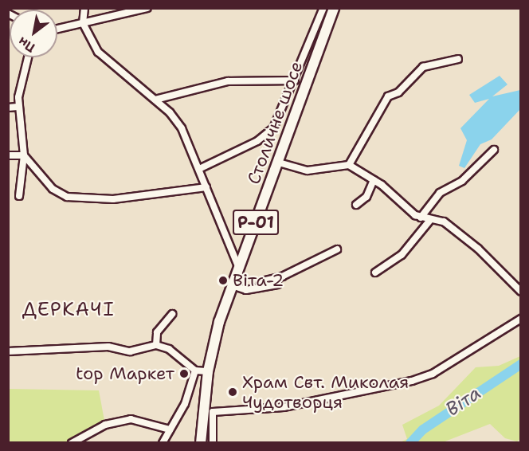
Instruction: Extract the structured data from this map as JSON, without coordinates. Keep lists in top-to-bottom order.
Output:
{
  "streets": {
    "main road": ["Столичне шосе", "Р-01"]
  },
  "districts": ["ДЕРКАЧІ"],
  "water": ["Віта"],
  "places": ["Віта-2", "top Маркет", "Храм Свт. Миколая Чудотворця"],
  "north": "bottom left"
}
